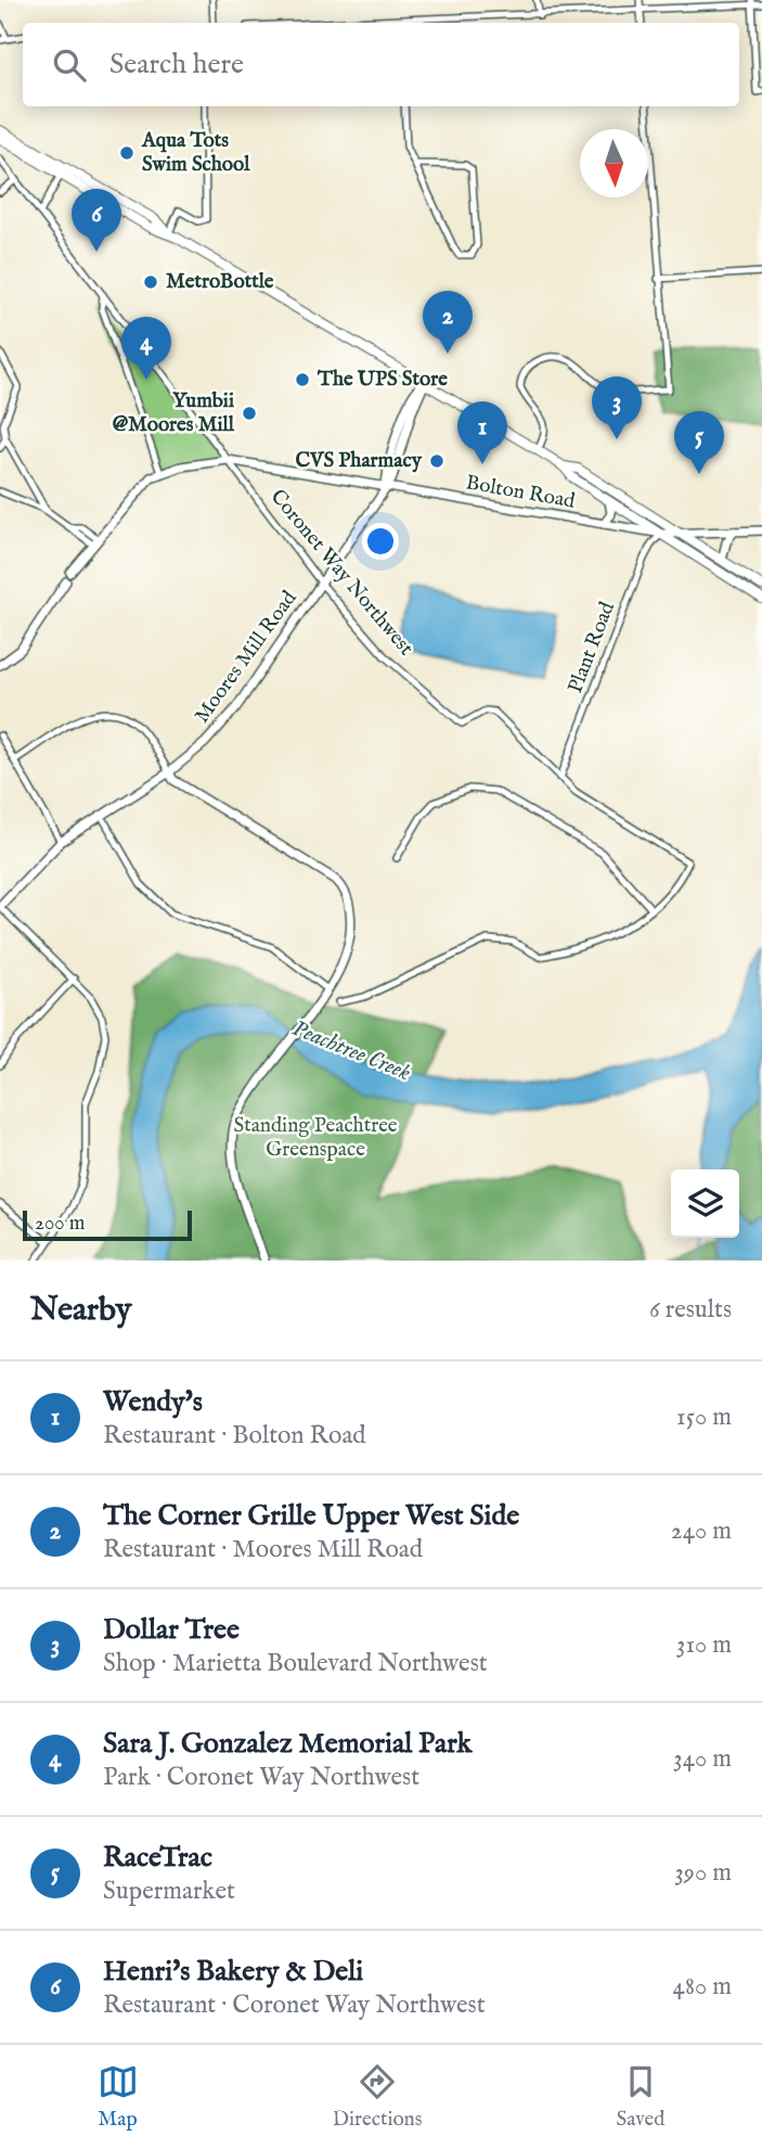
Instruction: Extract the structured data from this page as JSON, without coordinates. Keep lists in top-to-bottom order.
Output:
{
  "streets": {
    "street": [
      "Bolton Road",
      "Coronet Way Northwest",
      "Plant Road",
      "Moores Mill Road"
    ]
  },
  "crossings": [
    ["Bolton Road", "Coronet Way Northwest"],
    ["Bolton Road", "Plant Road"],
    ["Bolton Road", "Moores Mill Road"],
    ["Coronet Way Northwest", "Plant Road"],
    ["Coronet Way Northwest", "Moores Mill Road"]
  ],
  "water": ["Peachtree Creek"],
  "parks": ["Standing Peachtree Greenspace"],
  "places": [
    "Aqua Tots Swim School",
    "MetroBottle",
    "The UPS Store",
    "Yumbii @Moores Mill",
    "CVS Pharmacy"
  ],
  "scale_bar": "200 m",
  "north": "bottom",
  "page": {
    "search": "Search here",
    "pins": [
      "6",
      "2",
      "4",
      "3",
      "1",
      "5"
    ],
    "scale": "200 m",
    "heading": ["Nearby", "6 results"],
    "list": [
      {
        "mark": "1",
        "name": "Wendy's",
        "note": "Restaurant · Bolton Road",
        "value": "150 m"
      },
      {
        "mark": "2",
        "name": "The Corner Grille Upper West Side",
        "note": "Restaurant · Moores Mill Road",
        "value": "240 m"
      },
      {
        "mark": "3",
        "name": "Dollar Tree",
        "note": "Shop · Marietta Boulevard Northwest",
        "value": "310 m"
      },
      {
        "mark": "4",
        "name": "Sara J. Gonzalez Memorial Park",
        "note": "Park · Coronet Way Northwest",
        "value": "340 m"
      },
      {
        "mark": "5",
        "name": "RaceTrac",
        "note": "Supermarket",
        "value": "390 m"
      },
      {
        "mark": "6",
        "name": "Henri's Bakery & Deli",
        "note": "Restaurant · Coronet Way Northwest",
        "value": "480 m"
      }
    ],
    "nav": ["Map", "Directions", "Saved"]
  }
}
